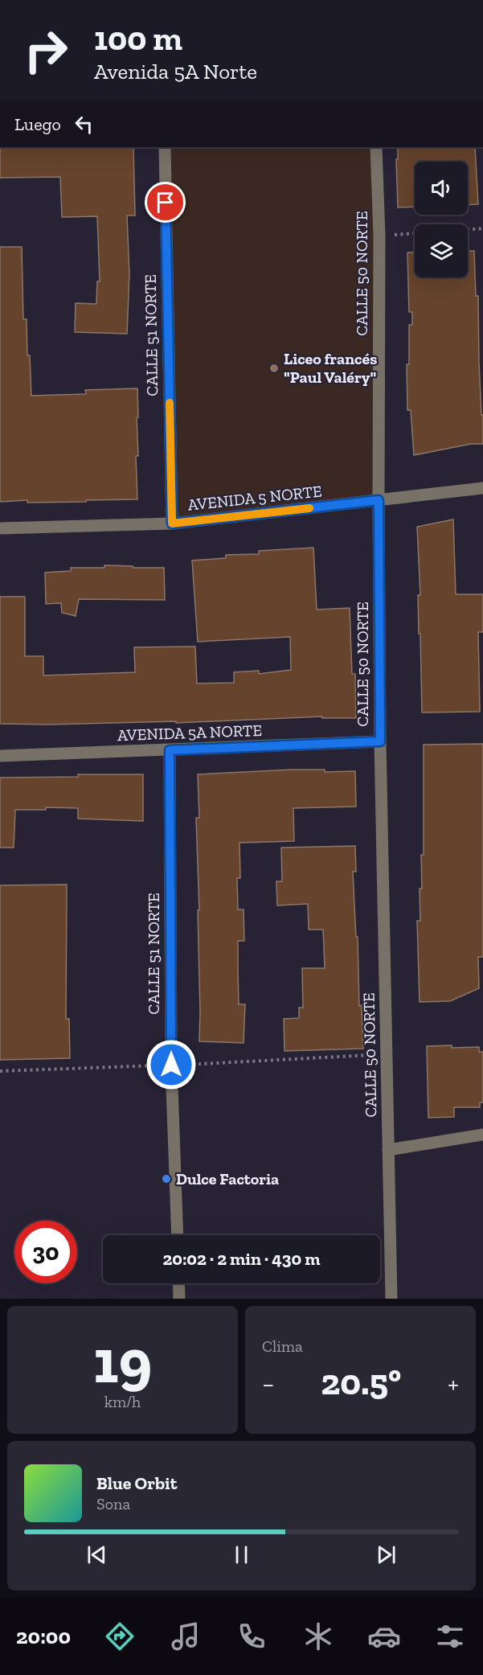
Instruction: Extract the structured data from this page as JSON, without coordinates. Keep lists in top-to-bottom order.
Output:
{
  "streets": {
    "street": [
      "CALLE 50 NORTE",
      "CALLE 51 NORTE",
      "AVENIDA 5 NORTE",
      "AVENIDA 5A NORTE"
    ]
  },
  "crossings": [
    ["CALLE 50 NORTE", "AVENIDA 5 NORTE"],
    ["CALLE 50 NORTE", "AVENIDA 5A NORTE"],
    ["CALLE 51 NORTE", "AVENIDA 5 NORTE"],
    ["CALLE 51 NORTE", "AVENIDA 5A NORTE"]
  ],
  "places": ["Liceo francés \"Paul Valéry\"", "Dulce Factoria"],
  "page": {
    "turn": ["100 m", "Avenida 5A Norte"],
    "then": "Luego",
    "limit": "30",
    "trip": "20:02 · 2 min · 430 m",
    "tile": [
      ["19", "km/h"],
      "Clima"
    ],
    "heat": ["−", "20.5°", "+"],
    "song": ["Blue Orbit", "Sona"],
    "tabs": "20:00"
  }
}
